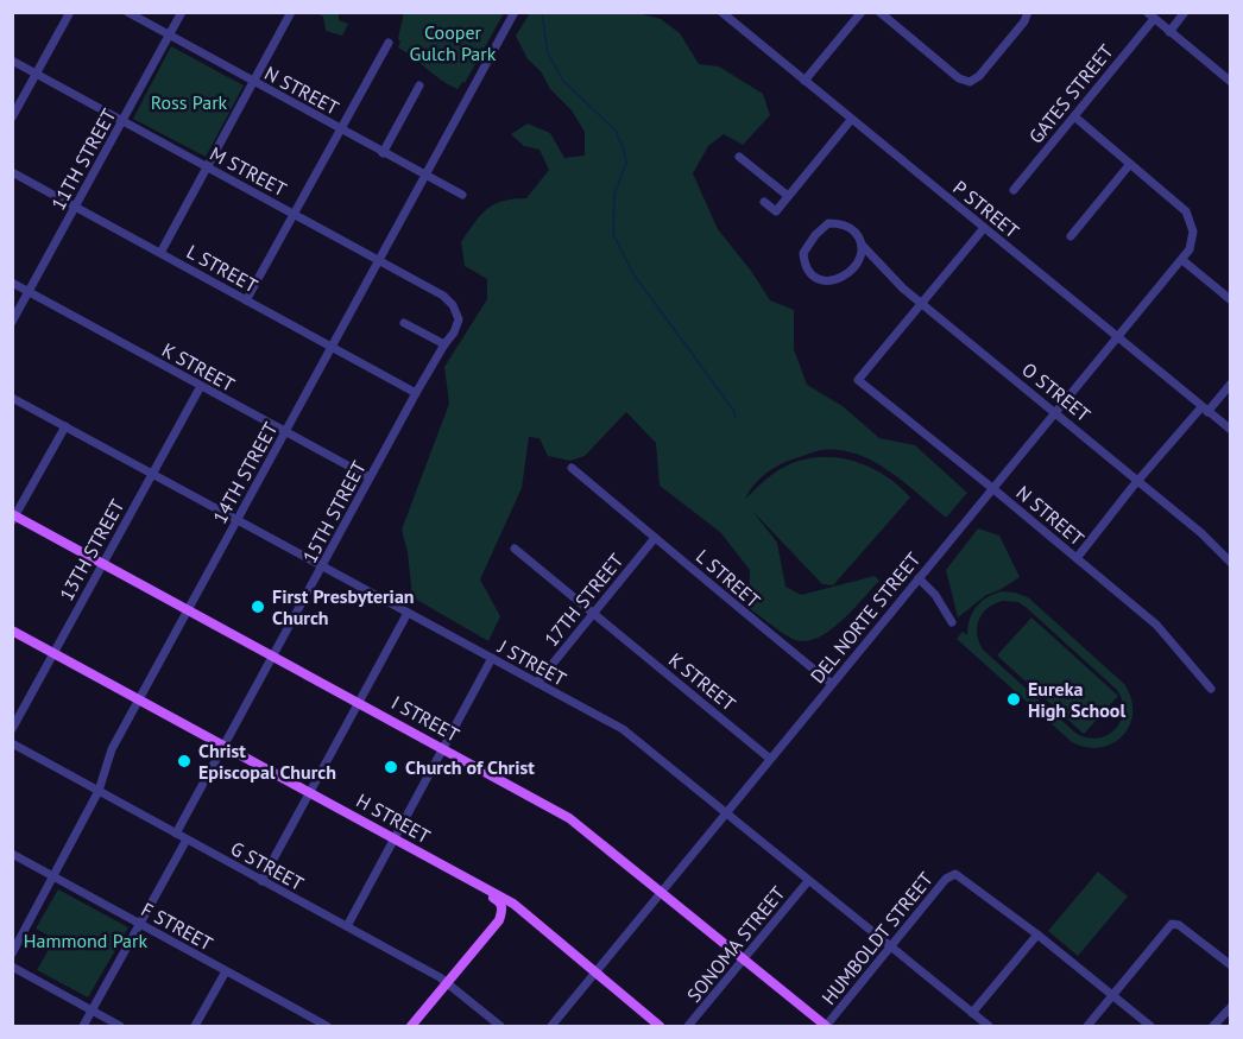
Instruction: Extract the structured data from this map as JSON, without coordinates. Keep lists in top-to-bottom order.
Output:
{
  "streets": {
    "main road": ["I STREET", "H STREET"],
    "street": [
      "N STREET",
      "GATES STREET",
      "11TH STREET",
      "M STREET",
      "P STREET",
      "L STREET",
      "K STREET",
      "O STREET",
      "14TH STREET",
      "15TH STREET",
      "13TH STREET",
      "17TH STREET",
      "DEL NORTE STREET",
      "J STREET",
      "G STREET",
      "F STREET",
      "HUMBOLDT STREET",
      "SONOMA STREET"
    ]
  },
  "crossings": [
    ["N STREET", "11TH STREET"],
    ["N STREET", "O STREET"],
    ["N STREET", "14TH STREET"],
    ["N STREET", "DEL NORTE STREET"],
    ["11TH STREET", "M STREET"],
    ["11TH STREET", "L STREET"],
    ["11TH STREET", "K STREET"],
    ["M STREET", "14TH STREET"],
    ["M STREET", "15TH STREET"],
    ["P STREET", "DEL NORTE STREET"],
    ["L STREET", "14TH STREET"],
    ["L STREET", "15TH STREET"],
    ["L STREET", "17TH STREET"],
    ["L STREET", "DEL NORTE STREET"],
    ["K STREET", "14TH STREET"],
    ["K STREET", "15TH STREET"],
    ["K STREET", "13TH STREET"],
    ["K STREET", "17TH STREET"],
    ["K STREET", "DEL NORTE STREET"],
    ["O STREET", "DEL NORTE STREET"],
    ["14TH STREET", "J STREET"],
    ["14TH STREET", "I STREET"],
    ["14TH STREET", "H STREET"],
    ["14TH STREET", "G STREET"],
    ["14TH STREET", "F STREET"],
    ["15TH STREET", "J STREET"],
    ["15TH STREET", "I STREET"],
    ["15TH STREET", "H STREET"],
    ["15TH STREET", "G STREET"],
    ["13TH STREET", "J STREET"],
    ["13TH STREET", "I STREET"],
    ["13TH STREET", "H STREET"],
    ["17TH STREET", "J STREET"],
    ["DEL NORTE STREET", "J STREET"],
    ["DEL NORTE STREET", "I STREET"],
    ["DEL NORTE STREET", "H STREET"],
    ["J STREET", "HUMBOLDT STREET"],
    ["J STREET", "SONOMA STREET"],
    ["I STREET", "HUMBOLDT STREET"],
    ["I STREET", "SONOMA STREET"]
  ],
  "parks": ["Cooper Gulch Park", "Ross Park", "Hammond Park"],
  "places": [
    "First Presbyterian Church",
    "Eureka High School",
    "Christ Episcopal Church",
    "Church of Christ"
  ]
}
